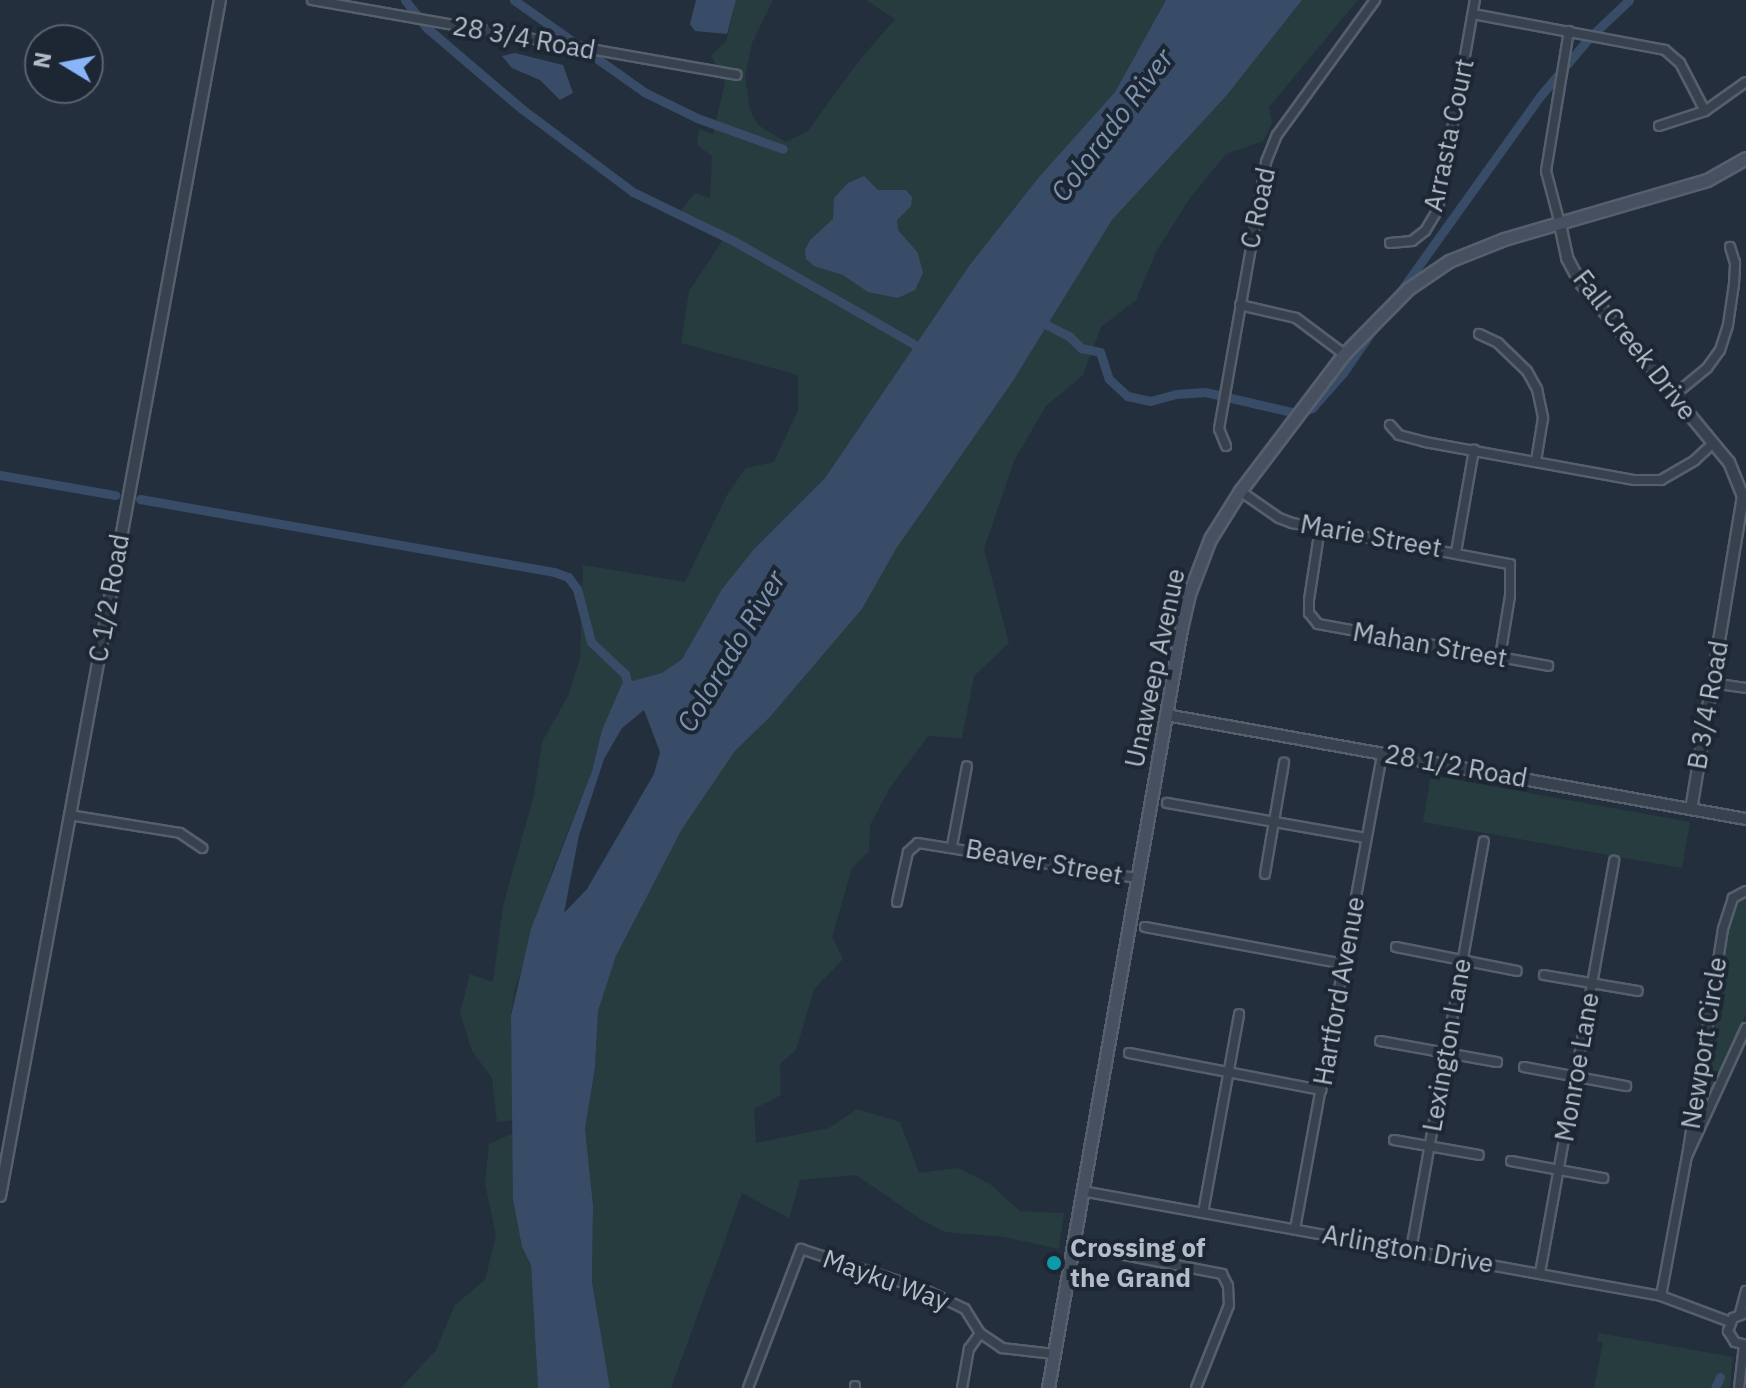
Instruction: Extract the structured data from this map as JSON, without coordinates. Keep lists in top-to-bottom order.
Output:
{
  "streets": {
    "main road": ["Unaweep Avenue"],
    "street": [
      "28 3/4 Road",
      "Arrasta Court",
      "C Road",
      "Fall Creek Drive",
      "Marie Street",
      "C 1/2 Road",
      "Mahan Street",
      "B 3/4 Road",
      "28 1/2 Road",
      "Beaver Street",
      "Hartford Avenue",
      "Newport Circle",
      "Lexington Lane",
      "Monroe Lane",
      "Arlington Drive",
      "Mayku Way"
    ]
  },
  "crossings": [
    ["Fall Creek Drive", "Unaweep Avenue"],
    ["Fall Creek Drive", "B 3/4 Road"],
    ["Marie Street", "Mahan Street"],
    ["Marie Street", "Unaweep Avenue"],
    ["Unaweep Avenue", "28 1/2 Road"],
    ["Unaweep Avenue", "Beaver Street"],
    ["Unaweep Avenue", "Arlington Drive"],
    ["Unaweep Avenue", "Mayku Way"],
    ["B 3/4 Road", "28 1/2 Road"],
    ["28 1/2 Road", "Hartford Avenue"],
    ["Hartford Avenue", "Arlington Drive"],
    ["Newport Circle", "Arlington Drive"],
    ["Lexington Lane", "Arlington Drive"],
    ["Monroe Lane", "Arlington Drive"]
  ],
  "water": ["Colorado River"],
  "places": ["Crossing of the Grand"],
  "north": "left"
}
